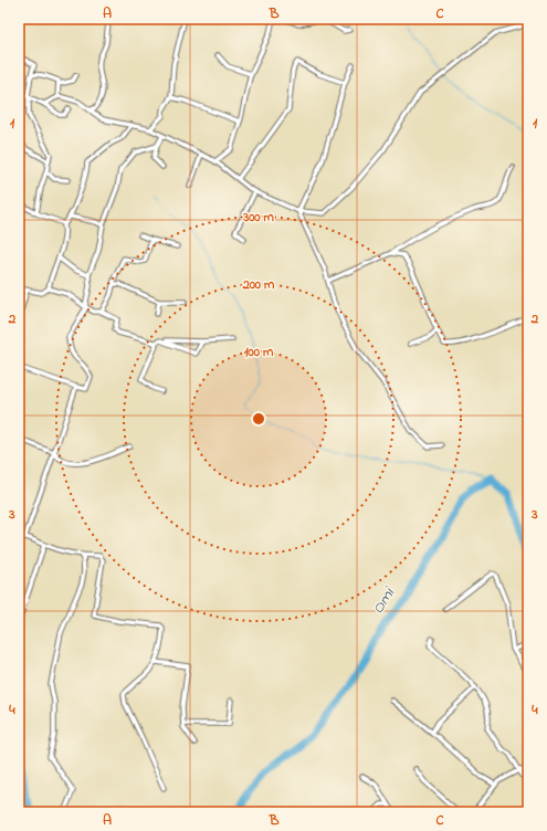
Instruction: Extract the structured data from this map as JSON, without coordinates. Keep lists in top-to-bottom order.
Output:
{
  "water": ["Omi"],
  "grid": {
    "columns": ["A", "B", "C"],
    "rows": [
      "1",
      "2",
      "3",
      "4"
    ]
  },
  "rings": ["300 m", "200 m", "100 m"]
}
